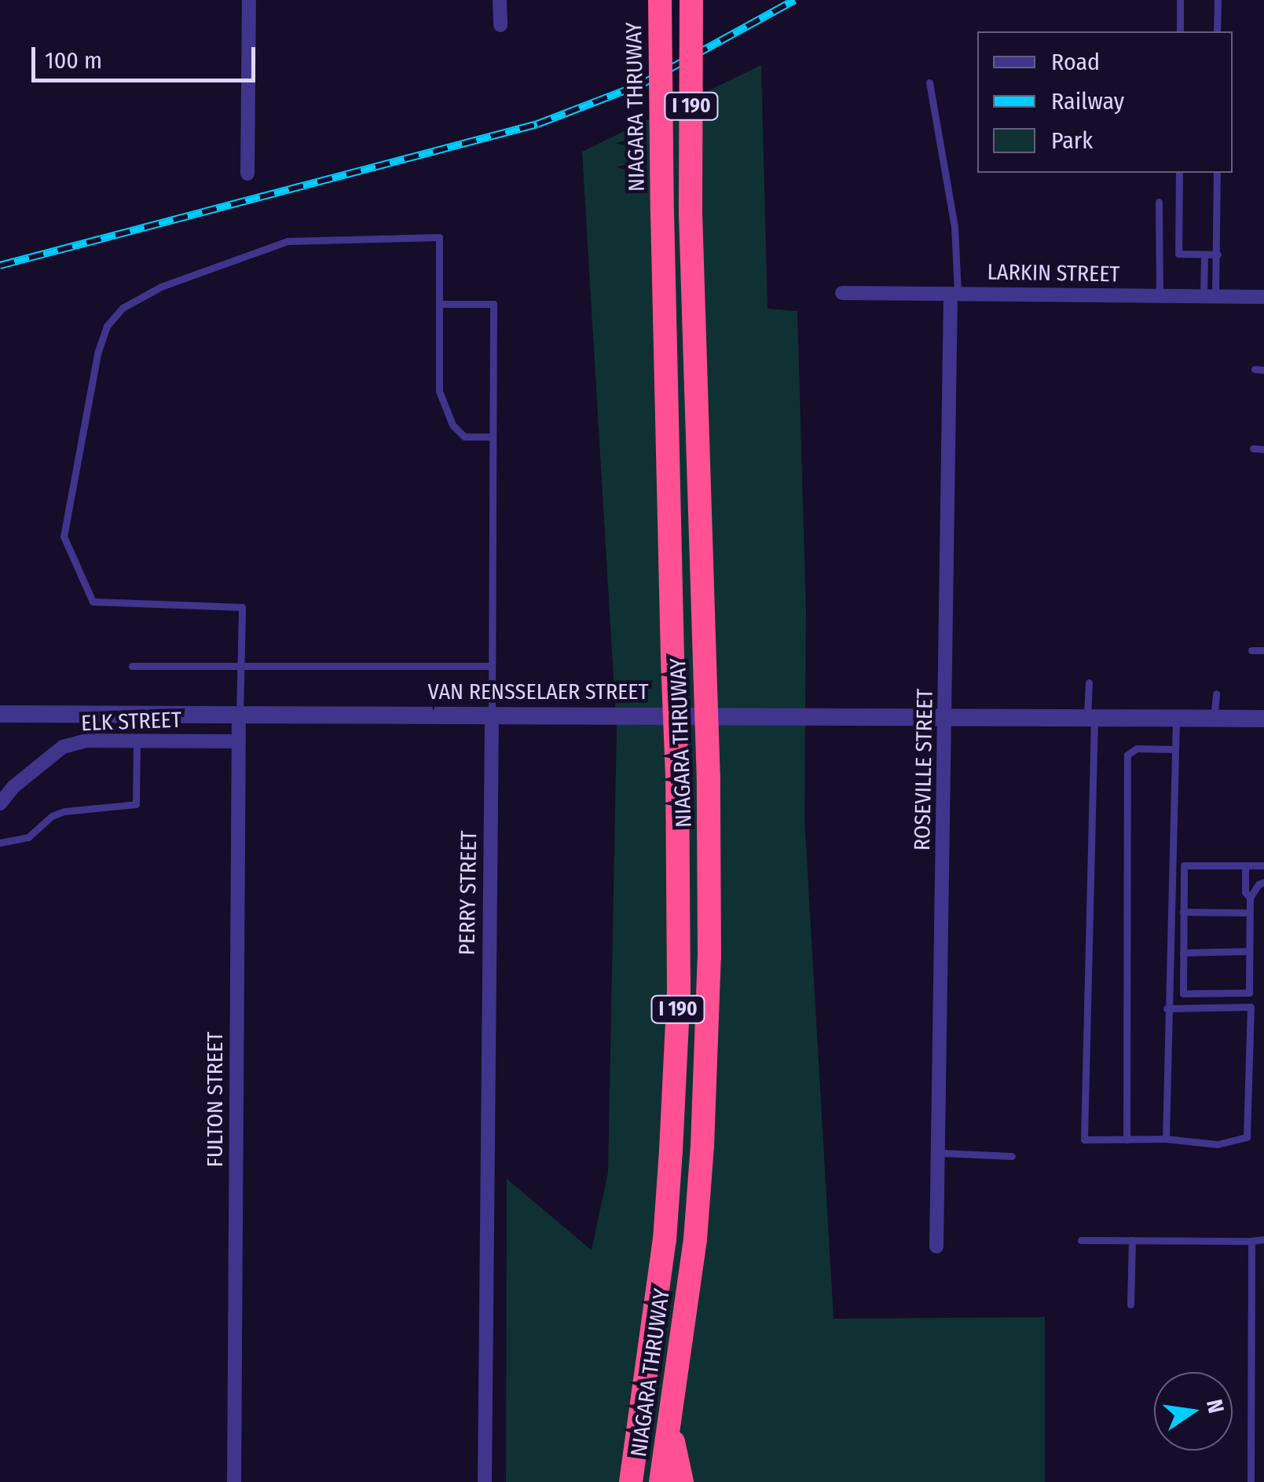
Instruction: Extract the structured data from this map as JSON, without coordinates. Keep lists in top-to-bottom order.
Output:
{
  "streets": {
    "highway": ["I 190", "NIAGARA THRUWAY"],
    "street": [
      "LARKIN STREET",
      "VAN RENSSELAER STREET",
      "ELK STREET",
      "ROSEVILLE STREET",
      "PERRY STREET",
      "FULTON STREET"
    ]
  },
  "crossings": [
    ["LARKIN STREET", "ROSEVILLE STREET"],
    ["VAN RENSSELAER STREET", "ROSEVILLE STREET"],
    ["VAN RENSSELAER STREET", "PERRY STREET"],
    ["VAN RENSSELAER STREET", "FULTON STREET"],
    ["ELK STREET", "FULTON STREET"]
  ],
  "legend": ["Road", "Railway", "Park"],
  "scale_bar": "100 m",
  "north": "right"
}
